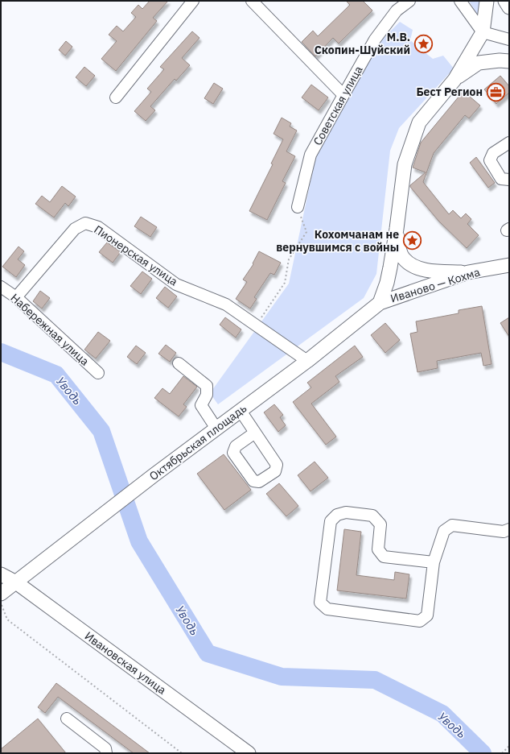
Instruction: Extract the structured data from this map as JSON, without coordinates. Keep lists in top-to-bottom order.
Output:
{
  "streets": {
    "main road": ["Иваново — Кохма", "Октябрьская площадь", "Ивановская улица"],
    "street": ["Советская улица", "Пионерская улица", "Набережная улица"]
  },
  "crossings": [
    ["Пионерская улица", "Набережная улица"],
    ["Пионерская улица", "Октябрьская площадь"],
    ["Иваново — Кохма", "Октябрьская площадь"],
    ["Октябрьская площадь", "Ивановская улица"]
  ],
  "water": ["Уводь"],
  "places": {
    "place": ["М.В. Скопин-Шуйский", "Кохомчанам не вернувшимся с войны"],
    "office": ["Бест Регион"]
  }
}
